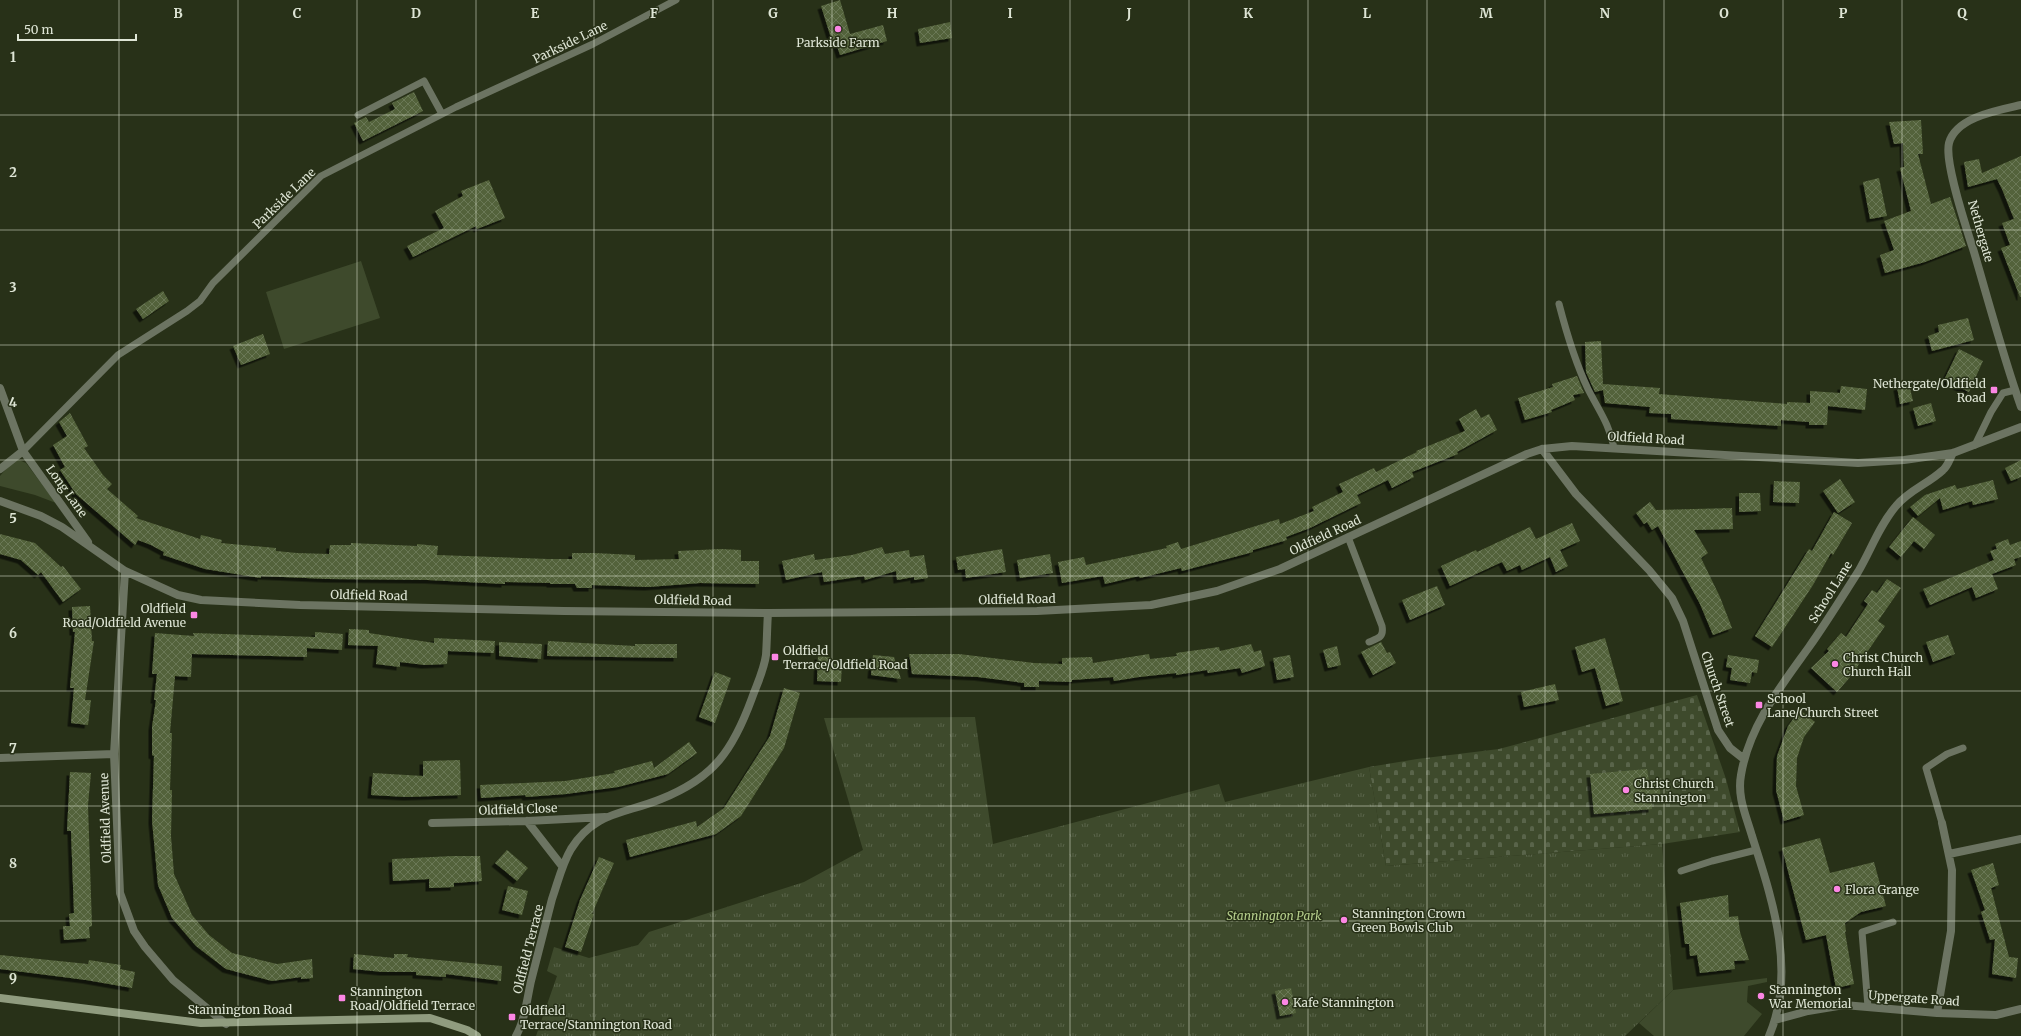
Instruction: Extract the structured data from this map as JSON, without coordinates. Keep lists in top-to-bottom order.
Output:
{
  "streets": {
    "main road": ["Stannington Road"],
    "street": [
      "Nethergate",
      "Oldfield Road",
      "Long Lane",
      "School Lane",
      "Church Street",
      "Oldfield Close",
      "Oldfield Avenue",
      "Oldfield Terrace",
      "Uppergate Road"
    ],
    "lane": ["Parkside Lane"]
  },
  "crossings": [
    ["Parkside Lane", "Long Lane"],
    ["Oldfield Road", "Long Lane"],
    ["Oldfield Road", "School Lane"],
    ["Oldfield Road", "Church Street"],
    ["Oldfield Road", "Oldfield Avenue"],
    ["Oldfield Road", "Oldfield Terrace"],
    ["School Lane", "Church Street"],
    ["Oldfield Close", "Oldfield Terrace"],
    ["Oldfield Avenue", "Stannington Road"]
  ],
  "parks": ["Stannington Park"],
  "places": {
    "other": [
      "Parkside Farm",
      "Christ Church Church Hall",
      "Christ Church Stannington",
      "Flora Grange",
      "Stannington Crown Green Bowls Club",
      "Stannington War Memorial",
      "Kafe Stannington"
    ],
    "transit": [
      "Nethergate/Oldfield Road",
      "Oldfield Road/Oldfield Avenue",
      "Oldfield Terrace/Oldfield Road",
      "School Lane/Church Street",
      "Stannington Road/Oldfield Terrace",
      "Oldfield Terrace/Stannington Road"
    ]
  },
  "scale_bar": "50 m",
  "grid": {
    "columns": [
      "B",
      "C",
      "D",
      "E",
      "F",
      "G",
      "H",
      "I",
      "J",
      "K",
      "L",
      "M",
      "N",
      "O",
      "P",
      "Q"
    ],
    "rows": [
      "1",
      "2",
      "3",
      "4",
      "5",
      "6",
      "7",
      "8",
      "9"
    ]
  }
}
